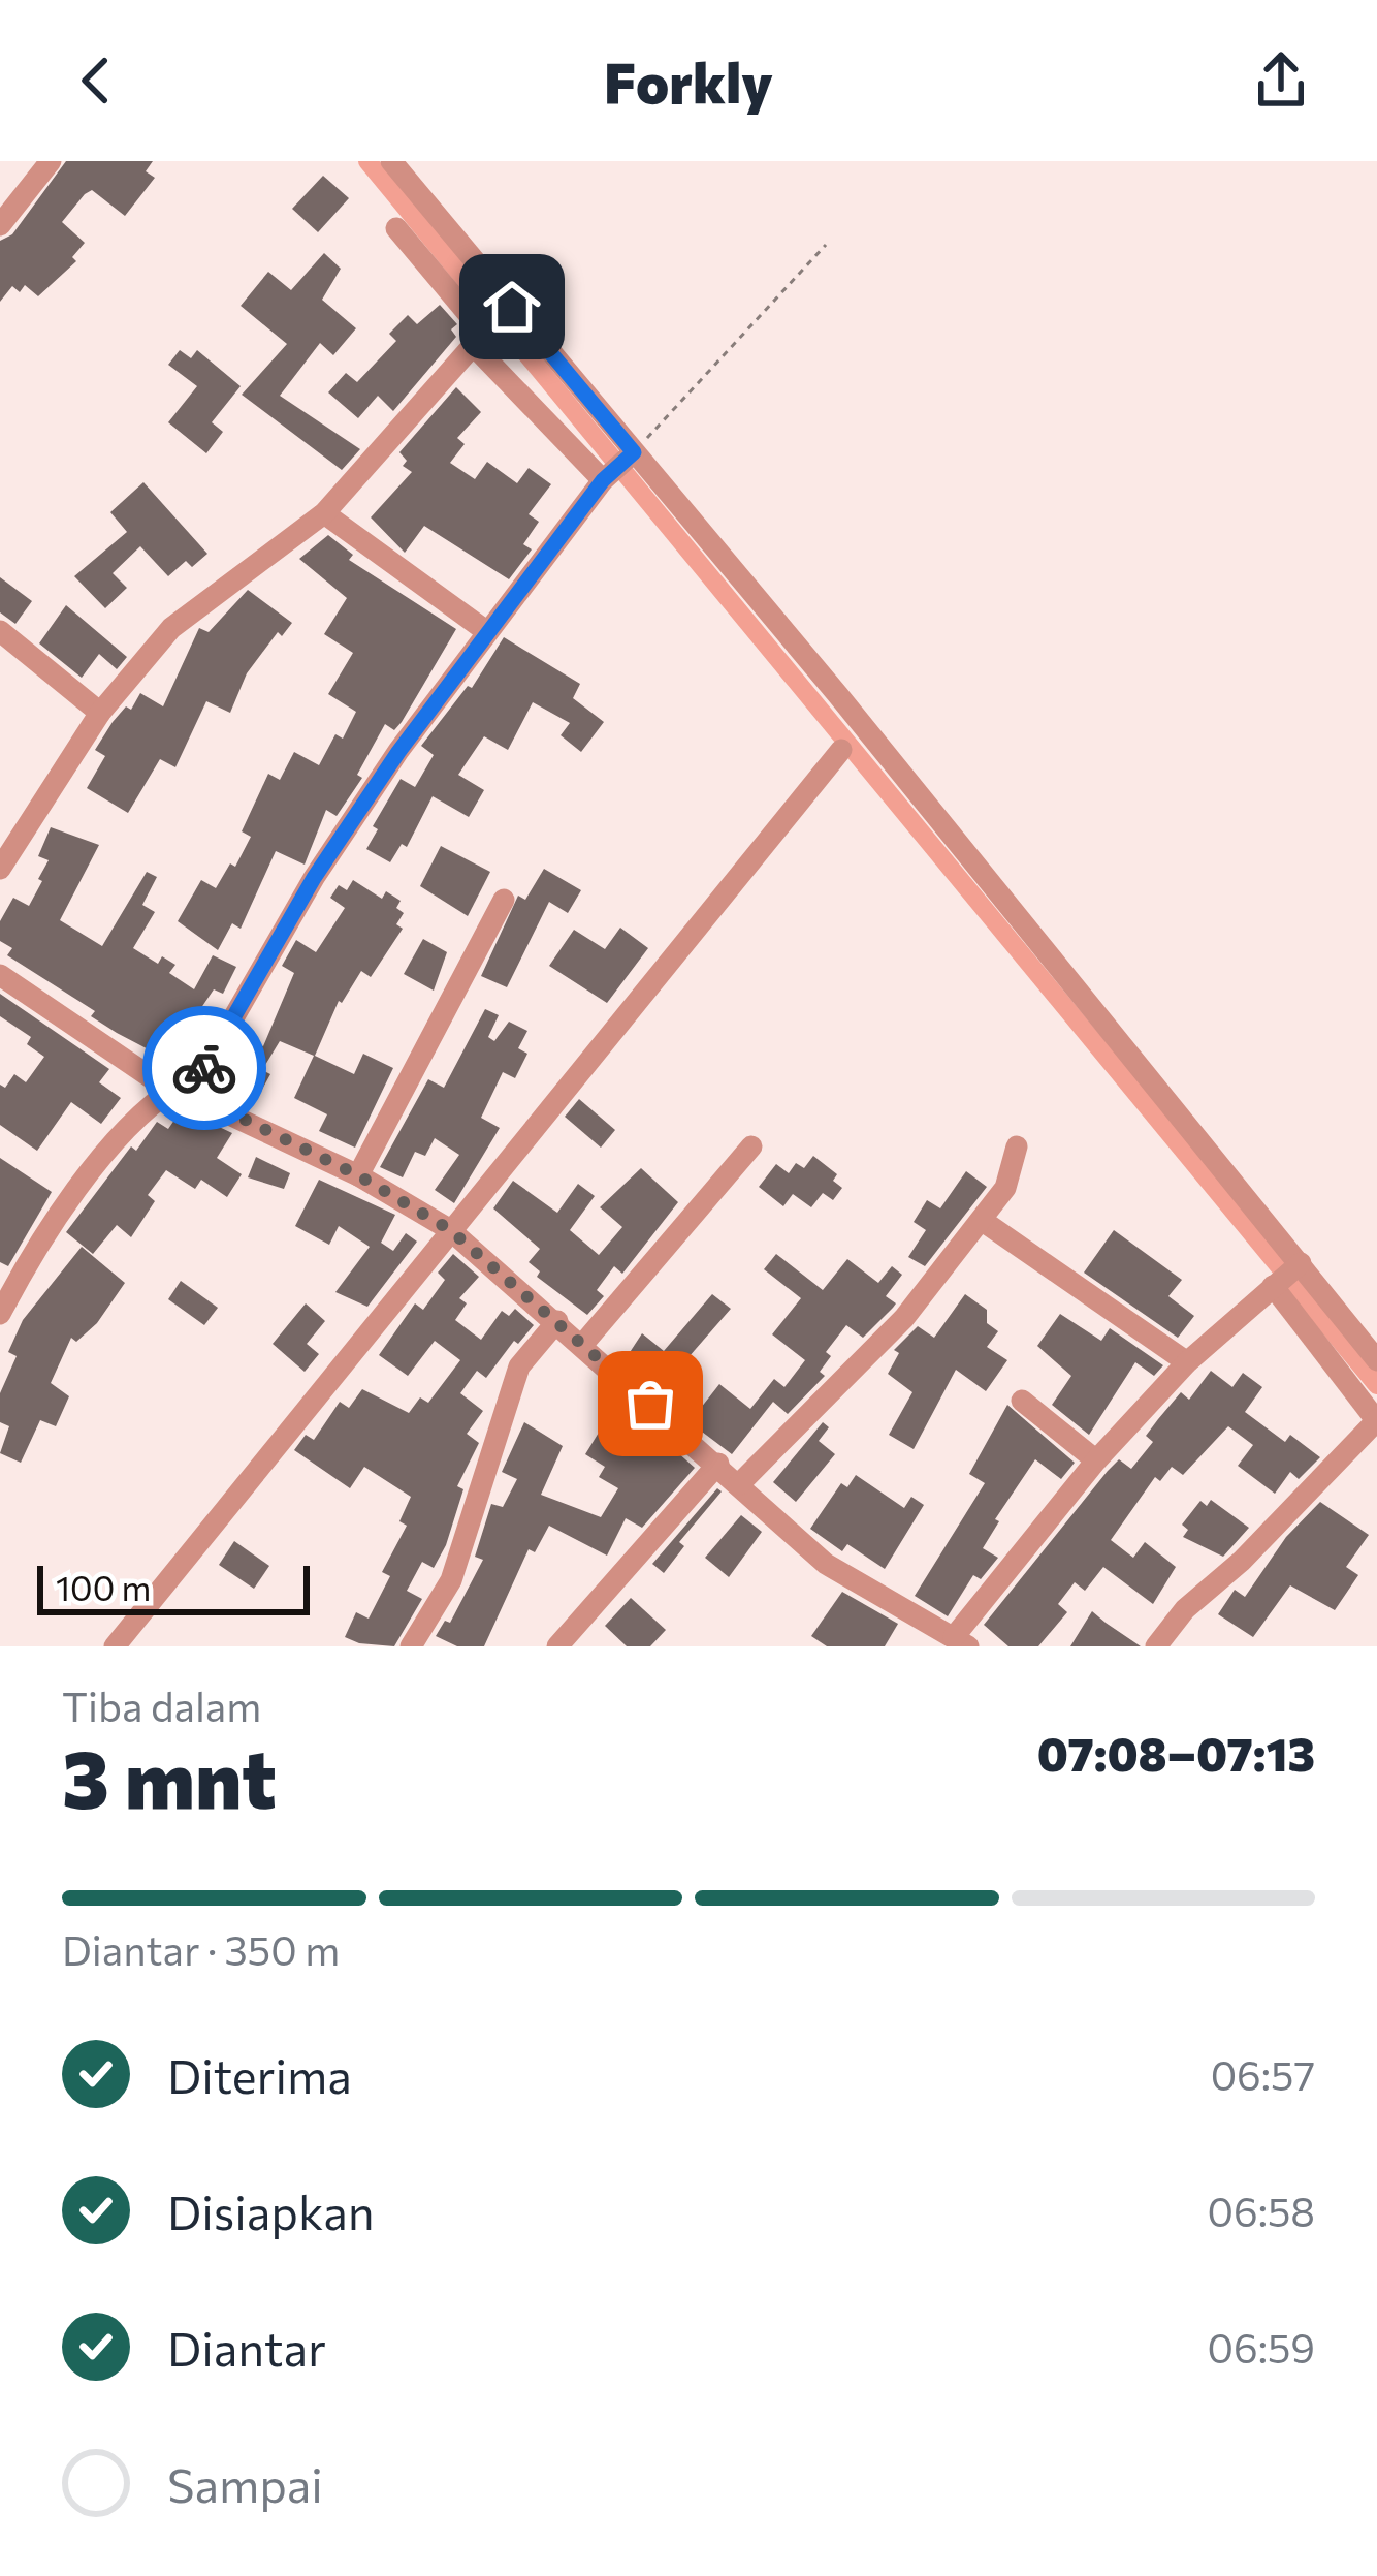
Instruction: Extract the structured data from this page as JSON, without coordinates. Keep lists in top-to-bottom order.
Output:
{
  "scale_bar": "100 m",
  "page": {
    "header": "Forkly",
    "scale": "100 m",
    "heading": ["3 mnt", "Tiba dalam", "07:08–07:13"],
    "bar": "Diantar · 350 m",
    "list": [
      ["Diterima", "06:57"],
      ["Disiapkan", "06:58"],
      ["Diantar", "06:59"],
      "Sampai"
    ]
  }
}
